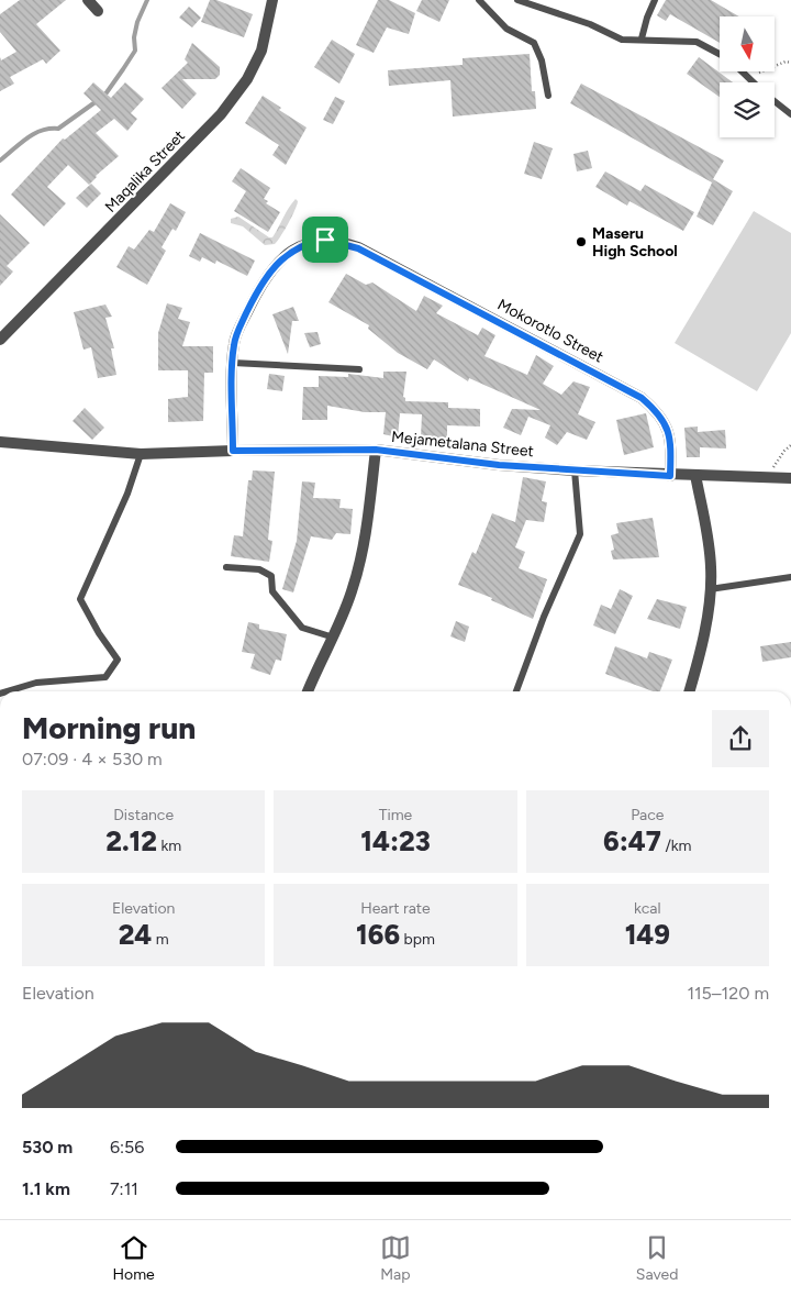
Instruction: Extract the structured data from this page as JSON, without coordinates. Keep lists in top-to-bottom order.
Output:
{
  "streets": {
    "street": ["Maqalika Street", "Mokorotlo Street", "Mejametalana Street"]
  },
  "crossings": [
    ["Mokorotlo Street", "Mejametalana Street"]
  ],
  "places": ["Maseru High School"],
  "north": "bottom",
  "page": {
    "heading": ["Morning run", "07:09 · 4 × 530 m"],
    "stats": [
      ["Distance", "2.12 km"],
      ["Time", "14:23"],
      ["Pace", "6:47 /km"],
      ["Elevation", "24 m"],
      ["Heart rate", "166 bpm"],
      ["kcal", "149"]
    ],
    "chart": ["Elevation", "115–120 m"],
    "list": [
      {
        "name": "530 m",
        "note": "6:56"
      },
      {
        "name": "1.1 km",
        "note": "7:11"
      }
    ],
    "tabs": ["Home", "Map", "Saved"]
  }
}
